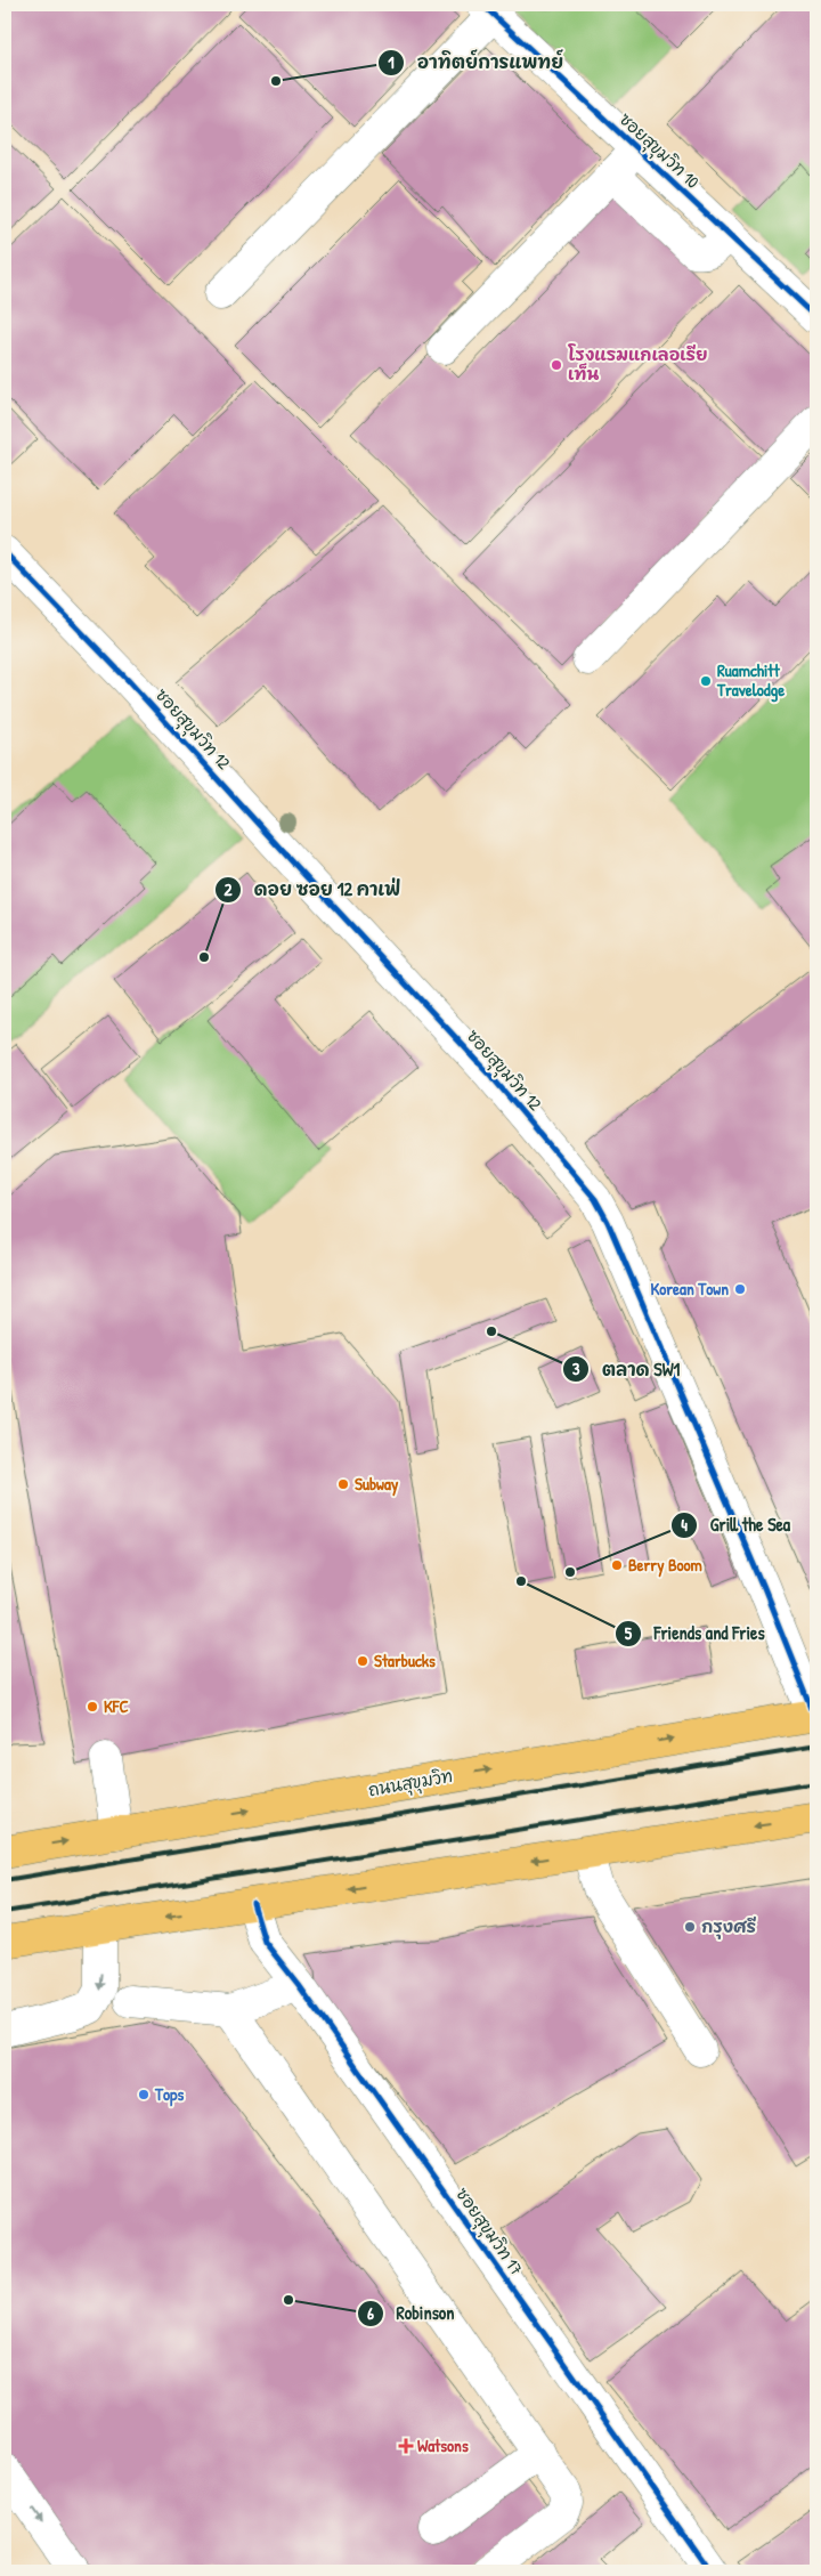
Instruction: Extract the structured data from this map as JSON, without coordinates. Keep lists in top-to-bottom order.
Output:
{
  "streets": {
    "main road": ["ถนนสุขุมวิท"],
    "street": ["ซอยสุขุมวิท 10", "ซอยสุขุมวิท 12", "ซอยสุขุมวิท 17"]
  },
  "crossings": [
    ["ซอยสุขุมวิท 12", "ถนนสุขุมวิท"]
  ],
  "places": {
    "other": [
      "อาทิตย์การแพทย์",
      "โรงแรมแกเลอเรีย เท็น",
      "Ruamchitt Travelodge",
      "ดอย ซอย 12 คาเฟ่",
      "Korean Town",
      "ตลาด SW1",
      "Subway",
      "Berry Boom",
      "Grill the Sea",
      "Friends and Fries",
      "Starbucks",
      "KFC",
      "กรุงศรี",
      "Tops",
      "Robinson"
    ],
    "health": ["Watsons"]
  }
}
